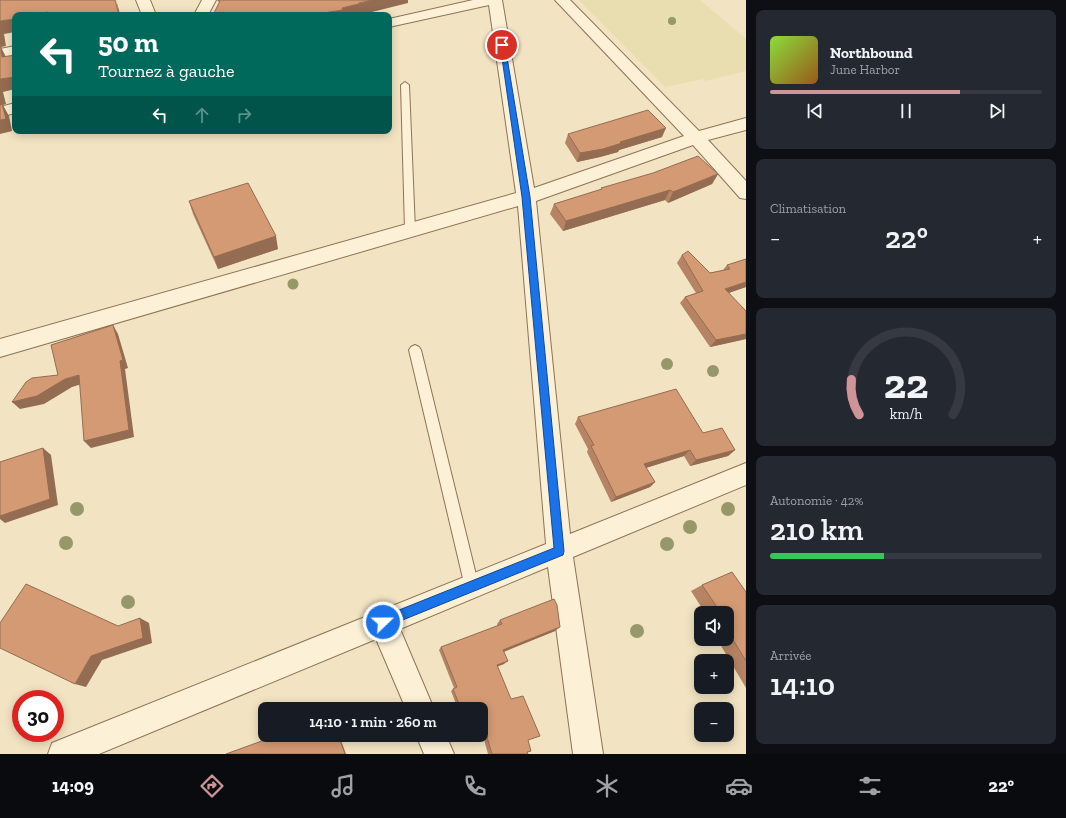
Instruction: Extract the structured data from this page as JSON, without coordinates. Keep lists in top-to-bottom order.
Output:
{
  "page": {
    "turn": ["50 m", "Tournez à gauche"],
    "song": ["Northbound", "June Harbor"],
    "tile": [
      "Climatisation",
      ["Autonomie · 42%", "210 km"],
      ["Arrivée", "14:10"]
    ],
    "heat": ["−", "22°", "+"],
    "map_buttons": ["+", "−"],
    "limit": "30",
    "trip": "14:10 · 1 min · 260 m",
    "tabs": ["14:09", "22°"],
    "gauge": ["22", "km/h"]
  }
}
